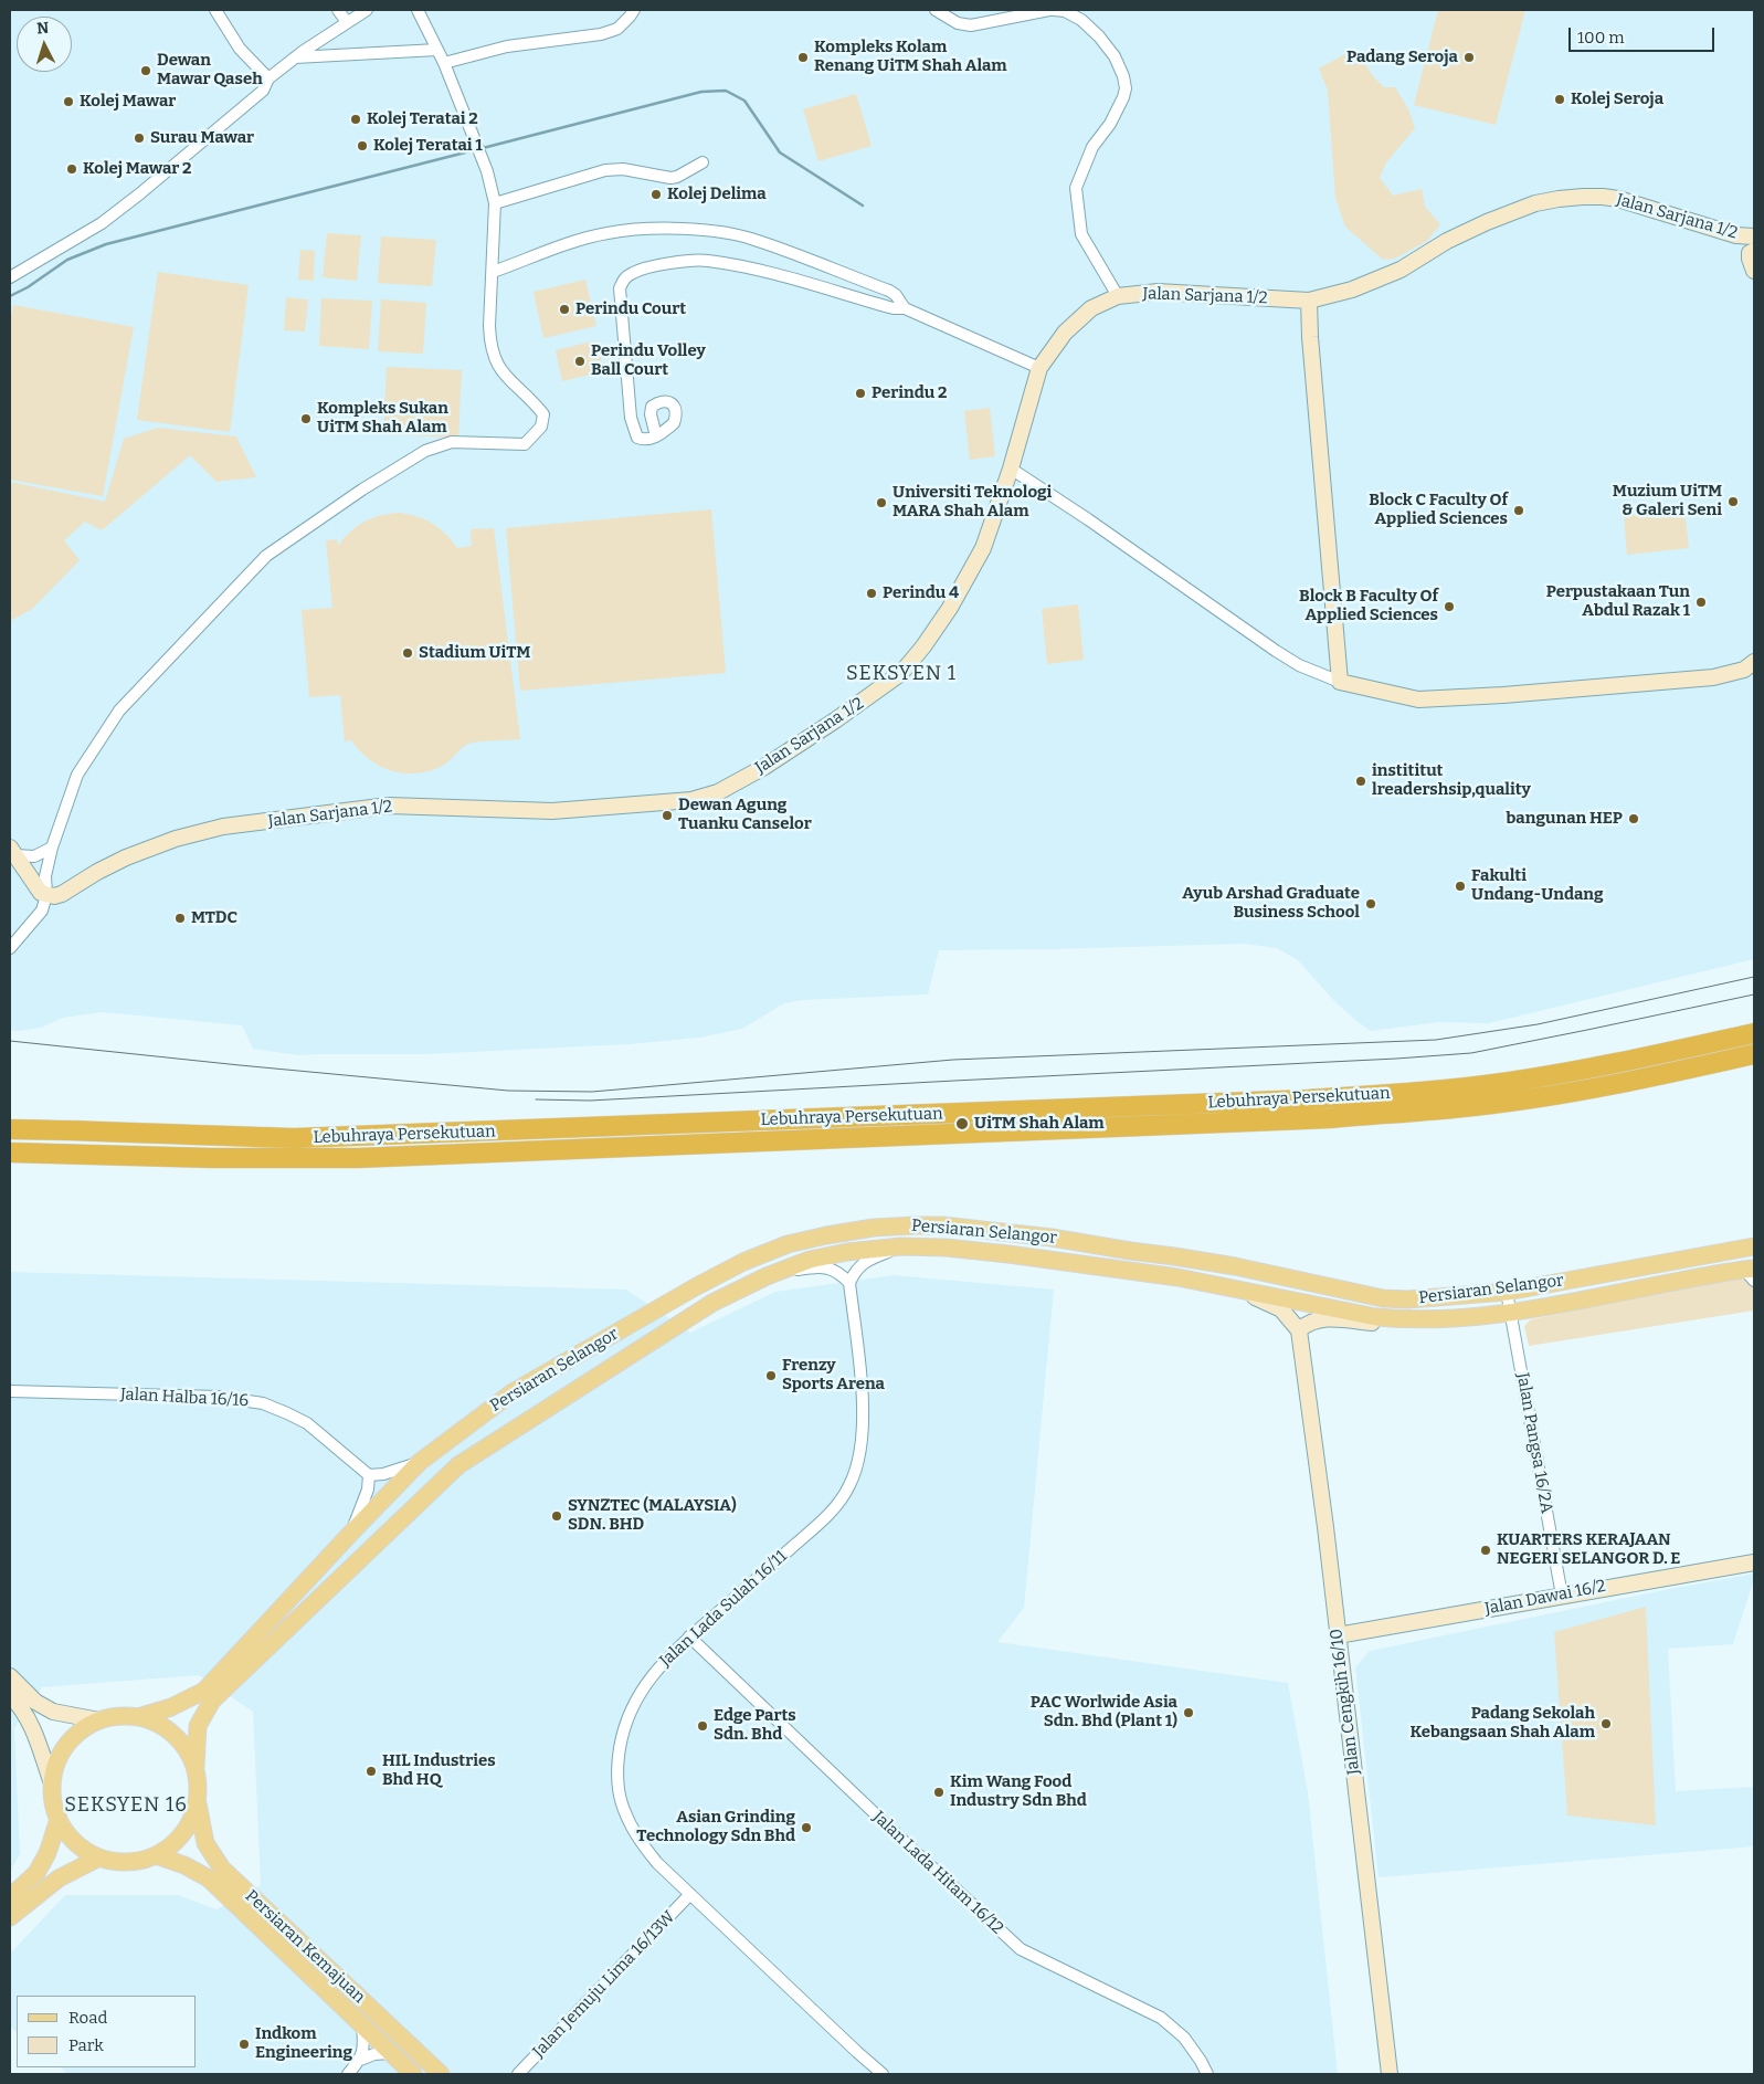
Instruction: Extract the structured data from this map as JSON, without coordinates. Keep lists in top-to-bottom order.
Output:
{
  "streets": {
    "highway": ["Lebuhraya Persekutuan"],
    "main road": ["Persiaran Selangor", "Persiaran Kemajuan"],
    "street": [
      "Jalan Sarjana 1/2",
      "Jalan Halba 16/16",
      "Jalan Pangsa 16/2A",
      "Jalan Dawai 16/2",
      "Jalan Lada Sulah 16/11",
      "Jalan Cengkih 16/10",
      "Jalan Lada Hitam 16/12",
      "Jalan Jemuju Lima 16/13W"
    ]
  },
  "crossings": [
    ["Persiaran Selangor", "Jalan Pangsa 16/2A"],
    ["Persiaran Selangor", "Persiaran Kemajuan"],
    ["Jalan Pangsa 16/2A", "Jalan Dawai 16/2"],
    ["Jalan Dawai 16/2", "Jalan Cengkih 16/10"],
    ["Jalan Lada Sulah 16/11", "Jalan Lada Hitam 16/12"],
    ["Jalan Lada Sulah 16/11", "Jalan Jemuju Lima 16/13W"]
  ],
  "districts": ["SEKSYEN 1", "SEKSYEN 16"],
  "places": [
    "Kompleks Kolam Renang UiTM Shah Alam",
    "Padang Seroja",
    "Dewan Mawar Qaseh",
    "Kolej Seroja",
    "Kolej Mawar",
    "Kolej Teratai 2",
    "Surau Mawar",
    "Kolej Teratai 1",
    "Kolej Mawar 2",
    "Kolej Delima",
    "Perindu Court",
    "Perindu Volley Ball Court",
    "Perindu 2",
    "Kompleks Sukan UiTM Shah Alam",
    "Muzium UiTM & Galeri Seni",
    "Universiti Teknologi MARA Shah Alam",
    "Block C Faculty Of Applied Sciences",
    "Perindu 4",
    "Perpustakaan Tun Abdul Razak 1",
    "Block B Faculty Of Applied Sciences",
    "Stadium UiTM",
    "instititut lreadershsip,quality",
    "Dewan Agung Tuanku Canselor",
    "bangunan HEP",
    "Fakulti Undang-Undang",
    "Ayub Arshad Graduate Business School",
    "MTDC",
    "UiTM Shah Alam",
    "Frenzy Sports Arena",
    "SYNZTEC (MALAYSIA) SDN. BHD",
    "KUARTERS KERAJAAN NEGERI SELANGOR D. E",
    "PAC Worlwide Asia Sdn. Bhd (Plant 1)",
    "Padang Sekolah Kebangsaan Shah Alam",
    "Edge Parts Sdn. Bhd",
    "HIL Industries Bhd HQ",
    "Kim Wang Food Industry Sdn Bhd",
    "Asian Grinding Technology Sdn Bhd",
    "Indkom Engineering"
  ],
  "legend": ["Road", "Park"],
  "scale_bar": "100 m",
  "north": "top"
}
